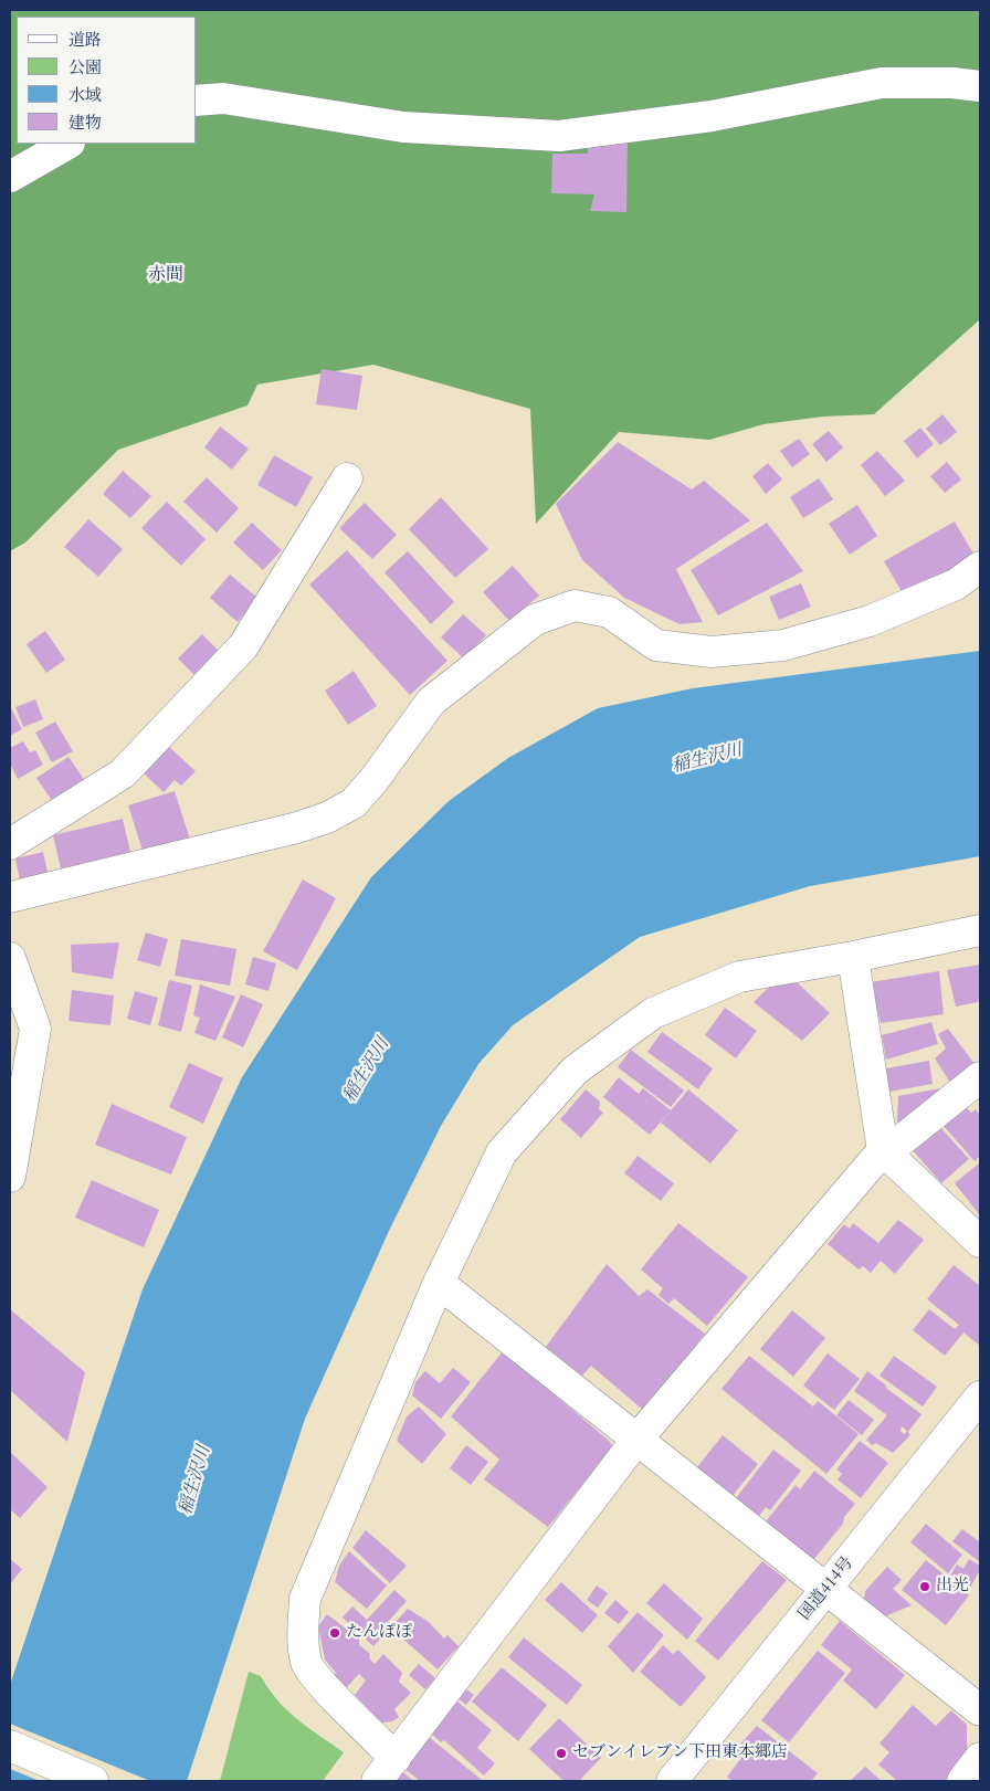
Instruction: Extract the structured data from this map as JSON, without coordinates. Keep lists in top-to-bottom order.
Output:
{
  "streets": {
    "main road": ["国道414号"]
  },
  "districts": ["赤間"],
  "water": ["稲生沢川"],
  "places": ["出光", "たんぽぽ", "セブンイレブン下田東本郷店"],
  "legend": [
    "道路",
    "公園",
    "水域",
    "建物"
  ]
}
